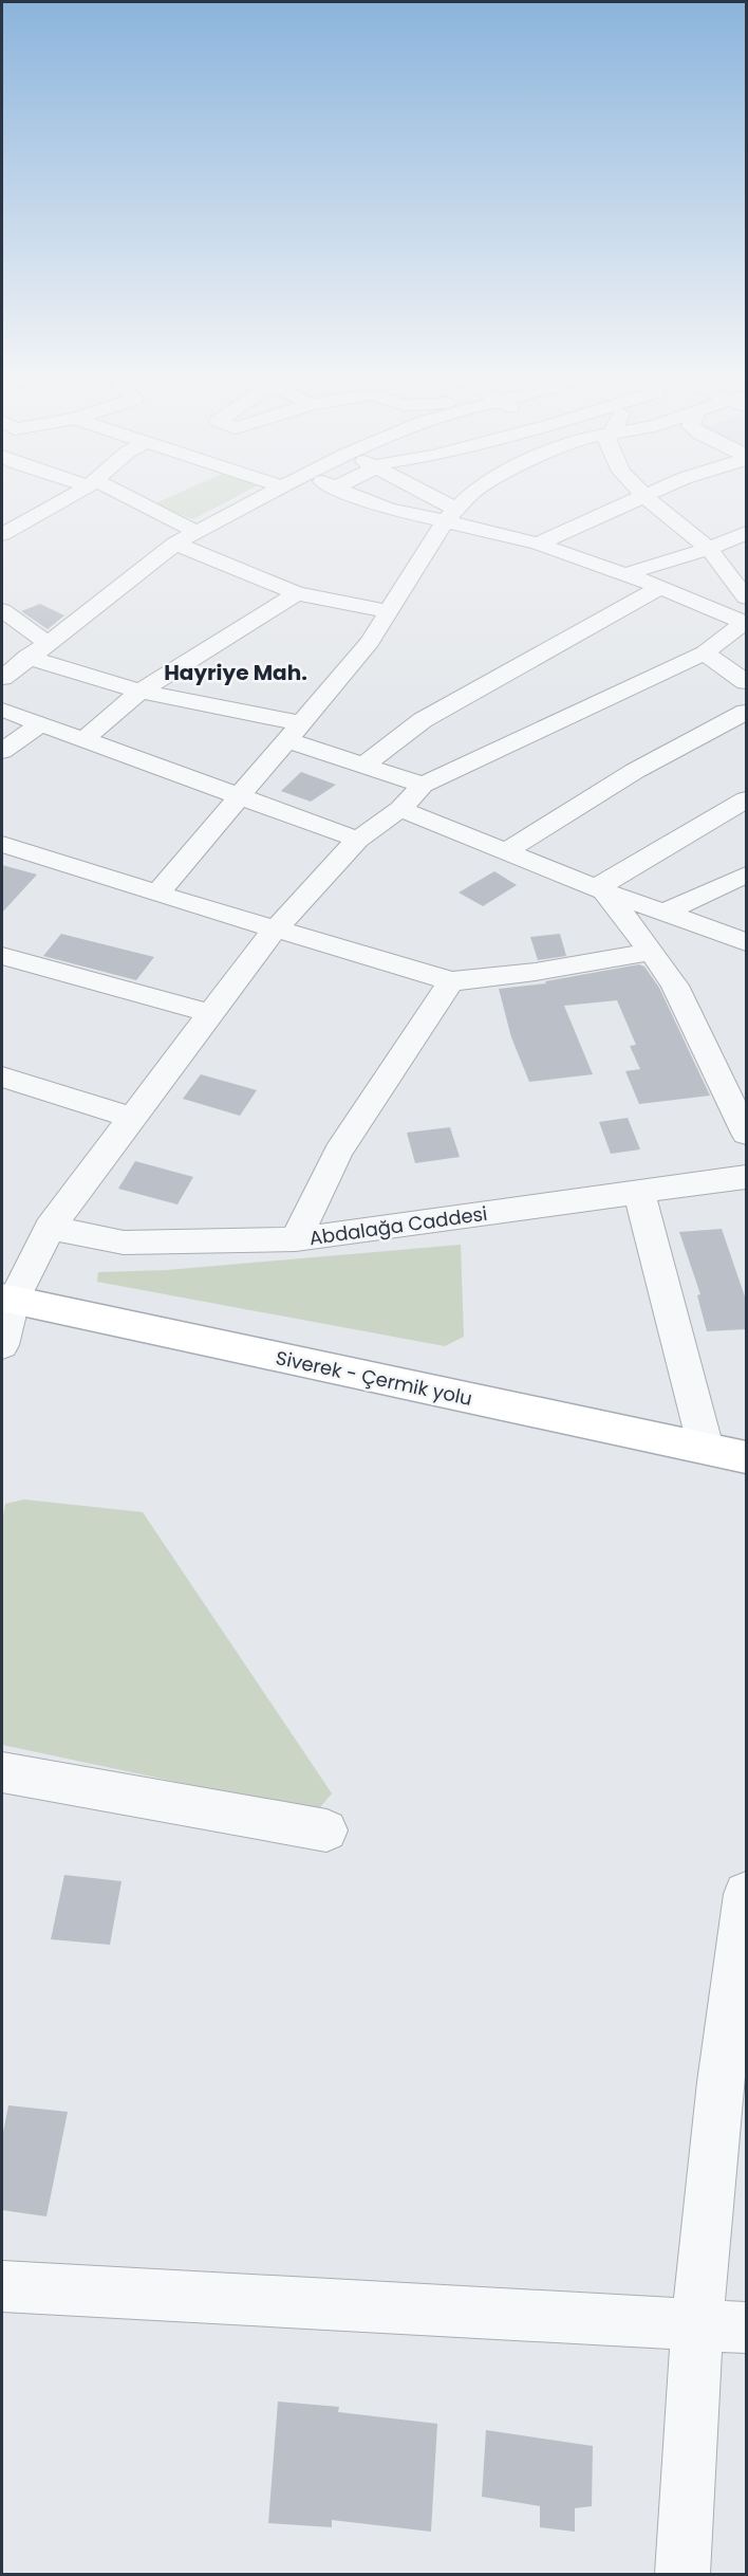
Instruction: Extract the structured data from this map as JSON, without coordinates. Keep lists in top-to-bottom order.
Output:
{
  "streets": {
    "main road": ["Siverek - Çermik yolu"],
    "street": ["Abdalağa Caddesi"]
  },
  "districts": ["Hayriye Mah."]
}
